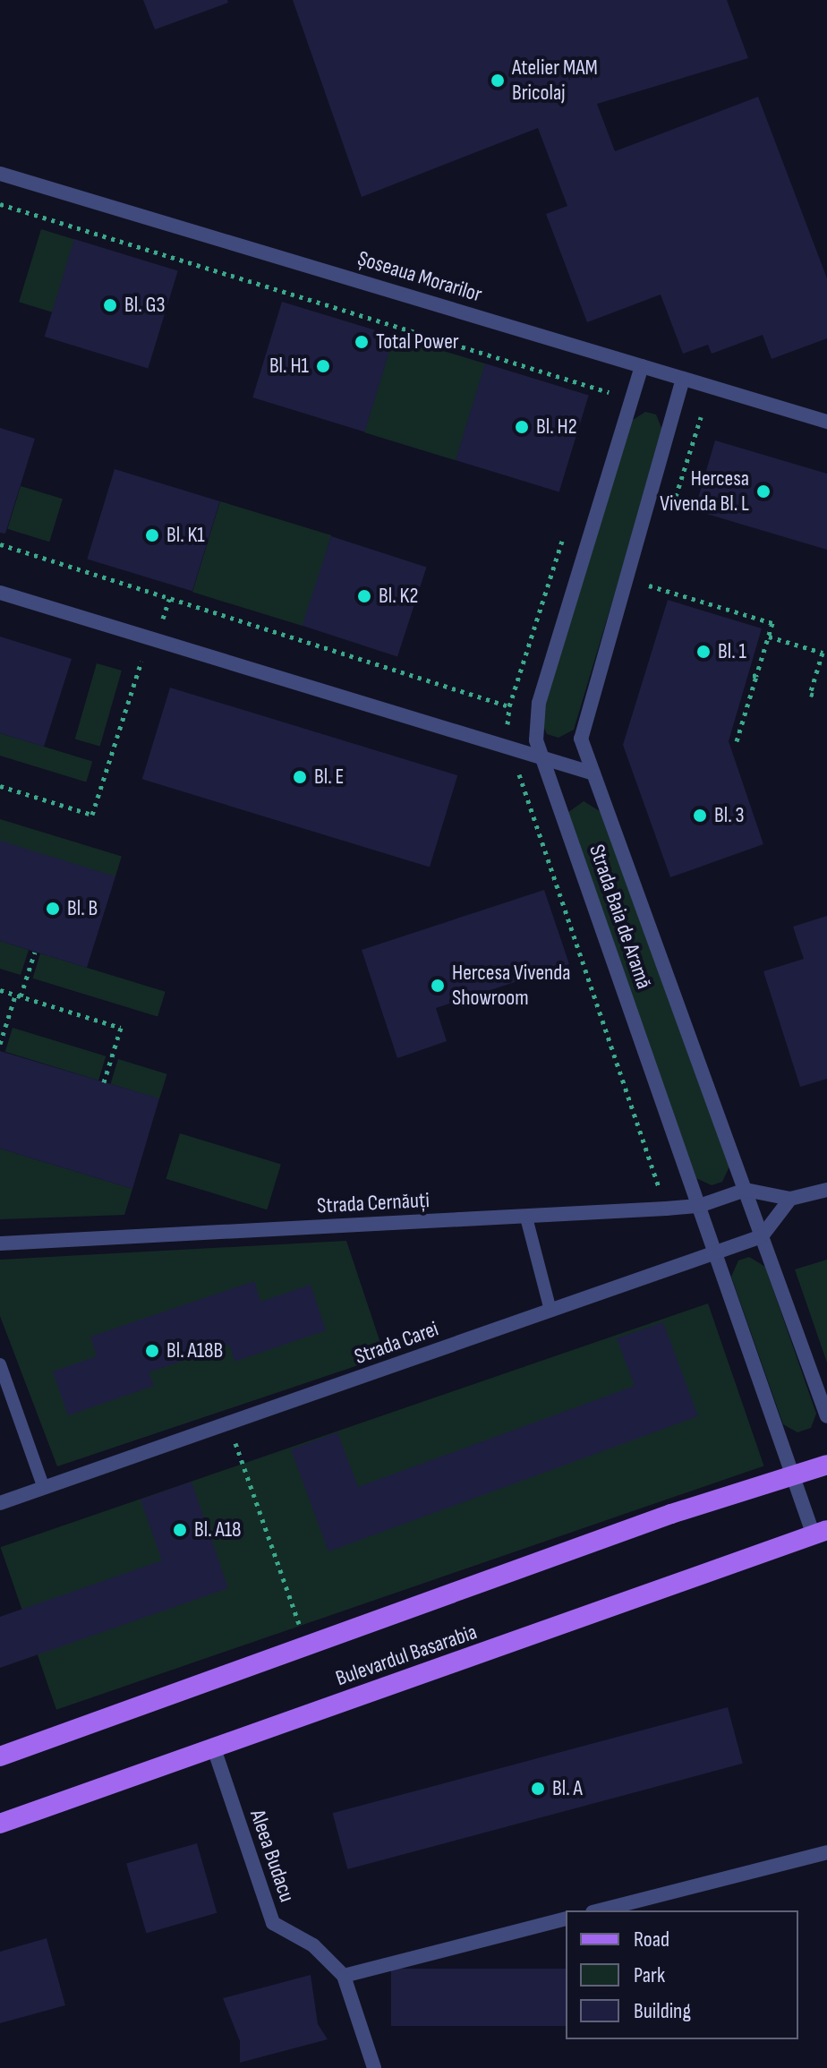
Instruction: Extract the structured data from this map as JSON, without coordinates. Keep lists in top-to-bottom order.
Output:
{
  "streets": {
    "main road": ["Bulevardul Basarabia"],
    "street": [
      "Șoseaua Morarilor",
      "Strada Baia de Aramă",
      "Strada Cernăuți",
      "Strada Carei",
      "Aleea Budacu"
    ]
  },
  "crossings": [
    ["Șoseaua Morarilor", "Strada Baia de Aramă"],
    ["Strada Baia de Aramă", "Strada Cernăuți"],
    ["Strada Baia de Aramă", "Strada Carei"],
    ["Strada Baia de Aramă", "Bulevardul Basarabia"],
    ["Bulevardul Basarabia", "Aleea Budacu"]
  ],
  "places": [
    "Atelier MAM Bricolaj",
    "Bl. G3",
    "Total Power",
    "Bl. H1",
    "Bl. H2",
    "Hercesa Vivenda Bl. L",
    "Bl. K1",
    "Bl. K2",
    "Bl. 1",
    "Bl. E",
    "Bl. 3",
    "Bl. B",
    "Hercesa Vivenda Showroom",
    "Bl. A18B",
    "Bl. A18",
    "Bl. A"
  ],
  "legend": ["Road", "Park", "Building"]
}
